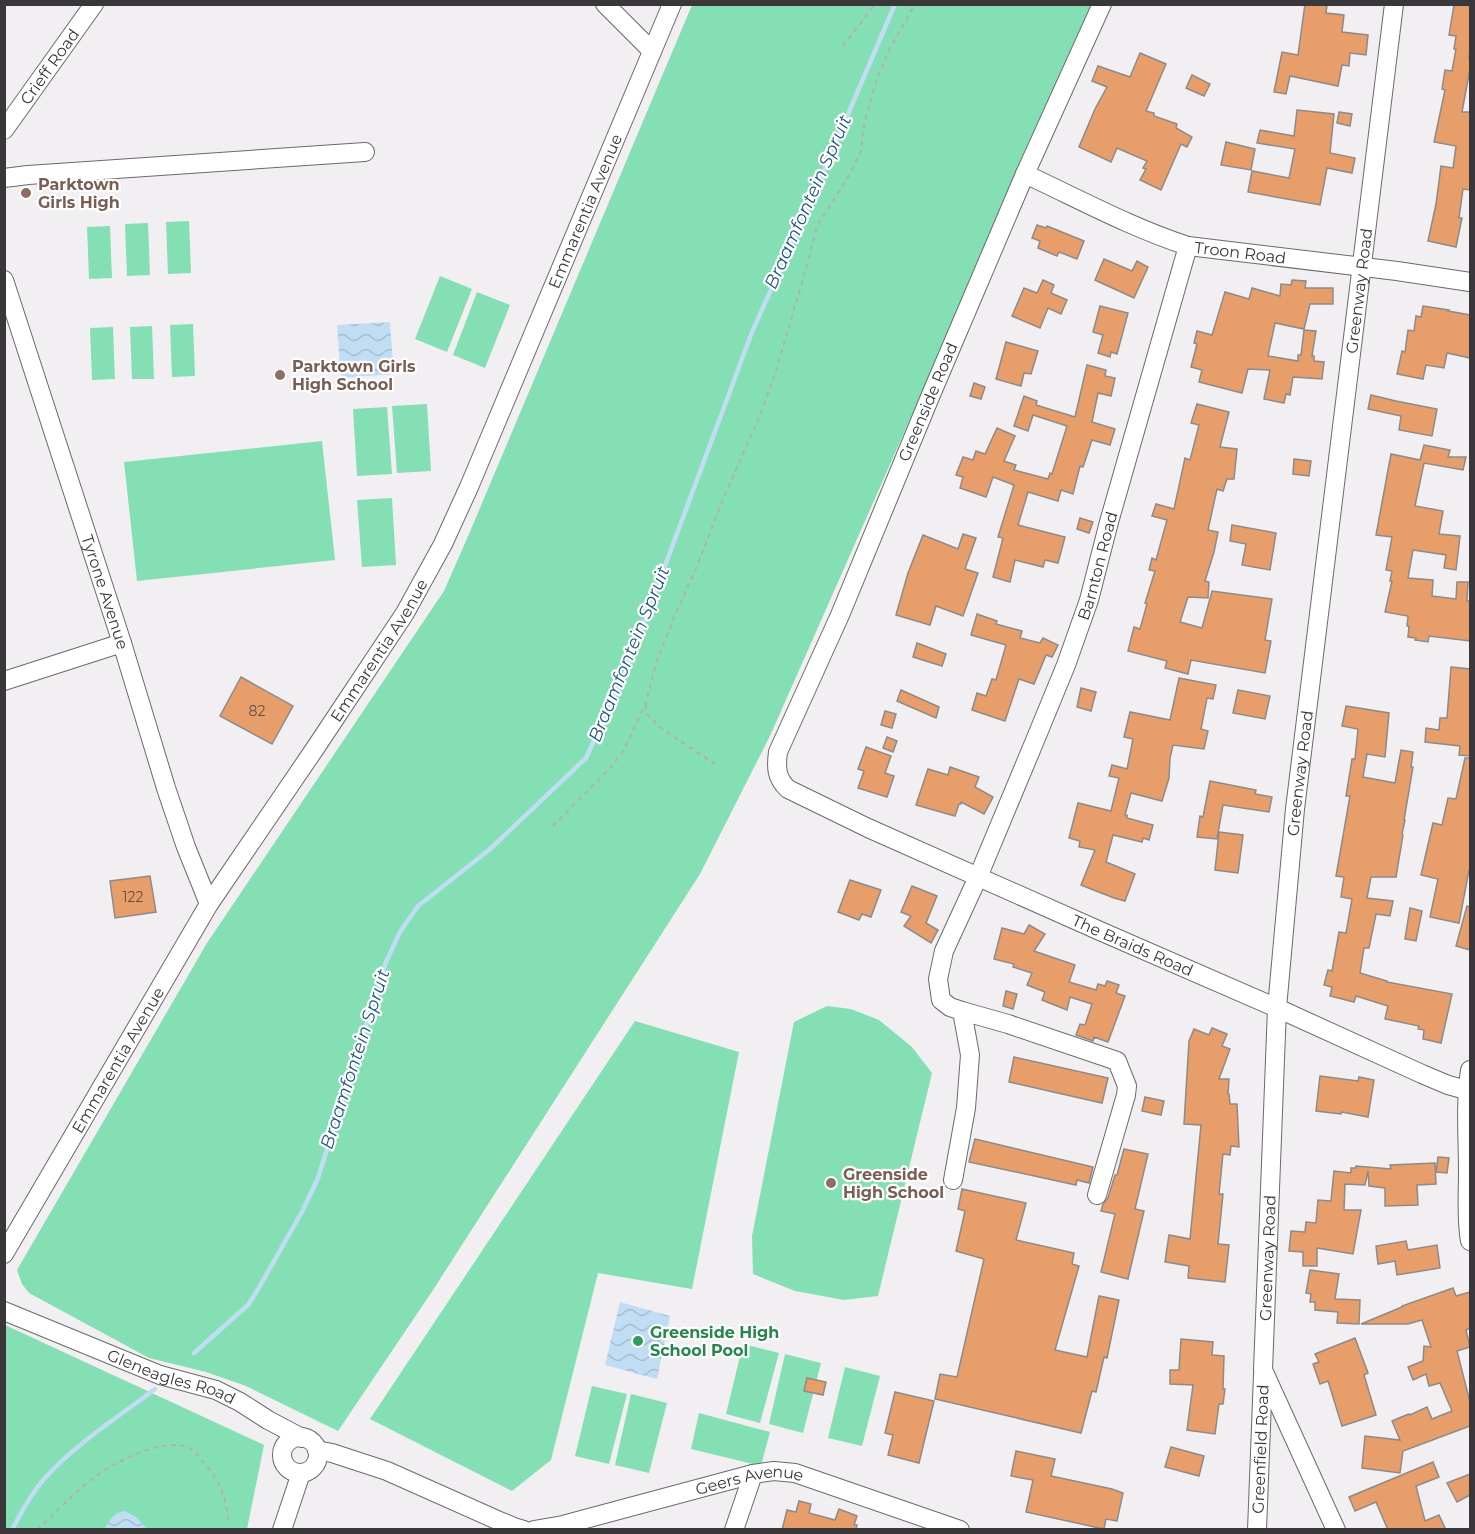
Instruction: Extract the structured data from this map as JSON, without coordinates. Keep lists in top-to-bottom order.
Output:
{
  "streets": {
    "street": [
      "Crieff Road",
      "Emmarentia Avenue",
      "Troon Road",
      "Greenway Road",
      "Greenside Road",
      "Barnton Road",
      "Tyrone Avenue",
      "The Braids Road",
      "Gleneagles Road",
      "Greenfield Road",
      "Geers Avenue"
    ]
  },
  "crossings": [
    ["Emmarentia Avenue", "Tyrone Avenue"],
    ["Troon Road", "Greenway Road"],
    ["Troon Road", "Greenside Road"],
    ["Troon Road", "Barnton Road"],
    ["Greenway Road", "The Braids Road"],
    ["Greenway Road", "Greenfield Road"],
    ["Greenside Road", "The Braids Road"],
    ["Barnton Road", "The Braids Road"]
  ],
  "water": ["Braamfontein Spruit"],
  "places": [
    "Parktown Girls High",
    "Parktown Girls High School",
    "Greenside High School",
    "Greenside High School Pool"
  ],
  "house_numbers": ["82", "122"]
}
